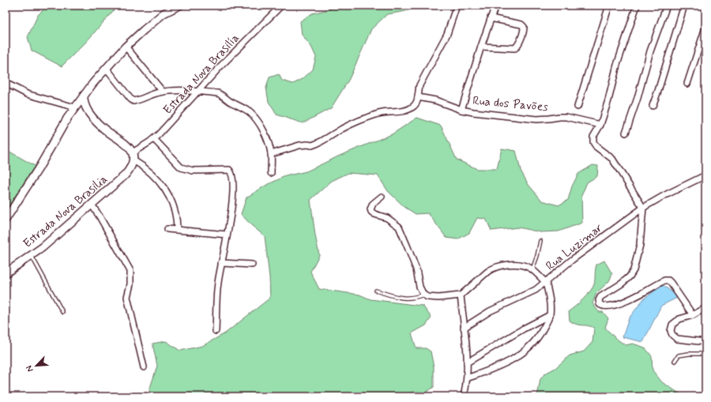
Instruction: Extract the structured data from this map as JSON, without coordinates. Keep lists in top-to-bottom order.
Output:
{
  "streets": {
    "street": [
      "Estrada Nova Brasilía",
      "Rua dos Pavões",
      "Estrada Nova Brasilia",
      "Rua Luzimar"
    ]
  },
  "north": "bottom left"
}
